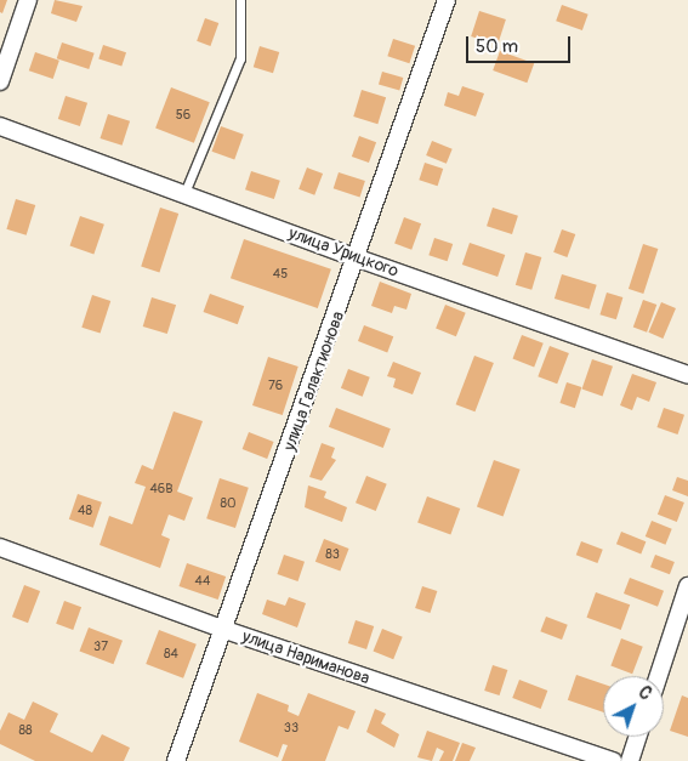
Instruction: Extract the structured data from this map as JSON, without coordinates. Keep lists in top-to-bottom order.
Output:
{
  "streets": {
    "street": ["улица Урицкого", "улица Галактионова", "улица Нариманова"]
  },
  "crossings": [
    ["улица Урицкого", "улица Галактионова"],
    ["улица Галактионова", "улица Нариманова"]
  ],
  "house_numbers": [
    "56",
    "45",
    "76",
    "46В",
    "80",
    "48",
    "83",
    "44",
    "37",
    "84",
    "33",
    "88"
  ],
  "scale_bar": "50 m",
  "north": "top right"
}
